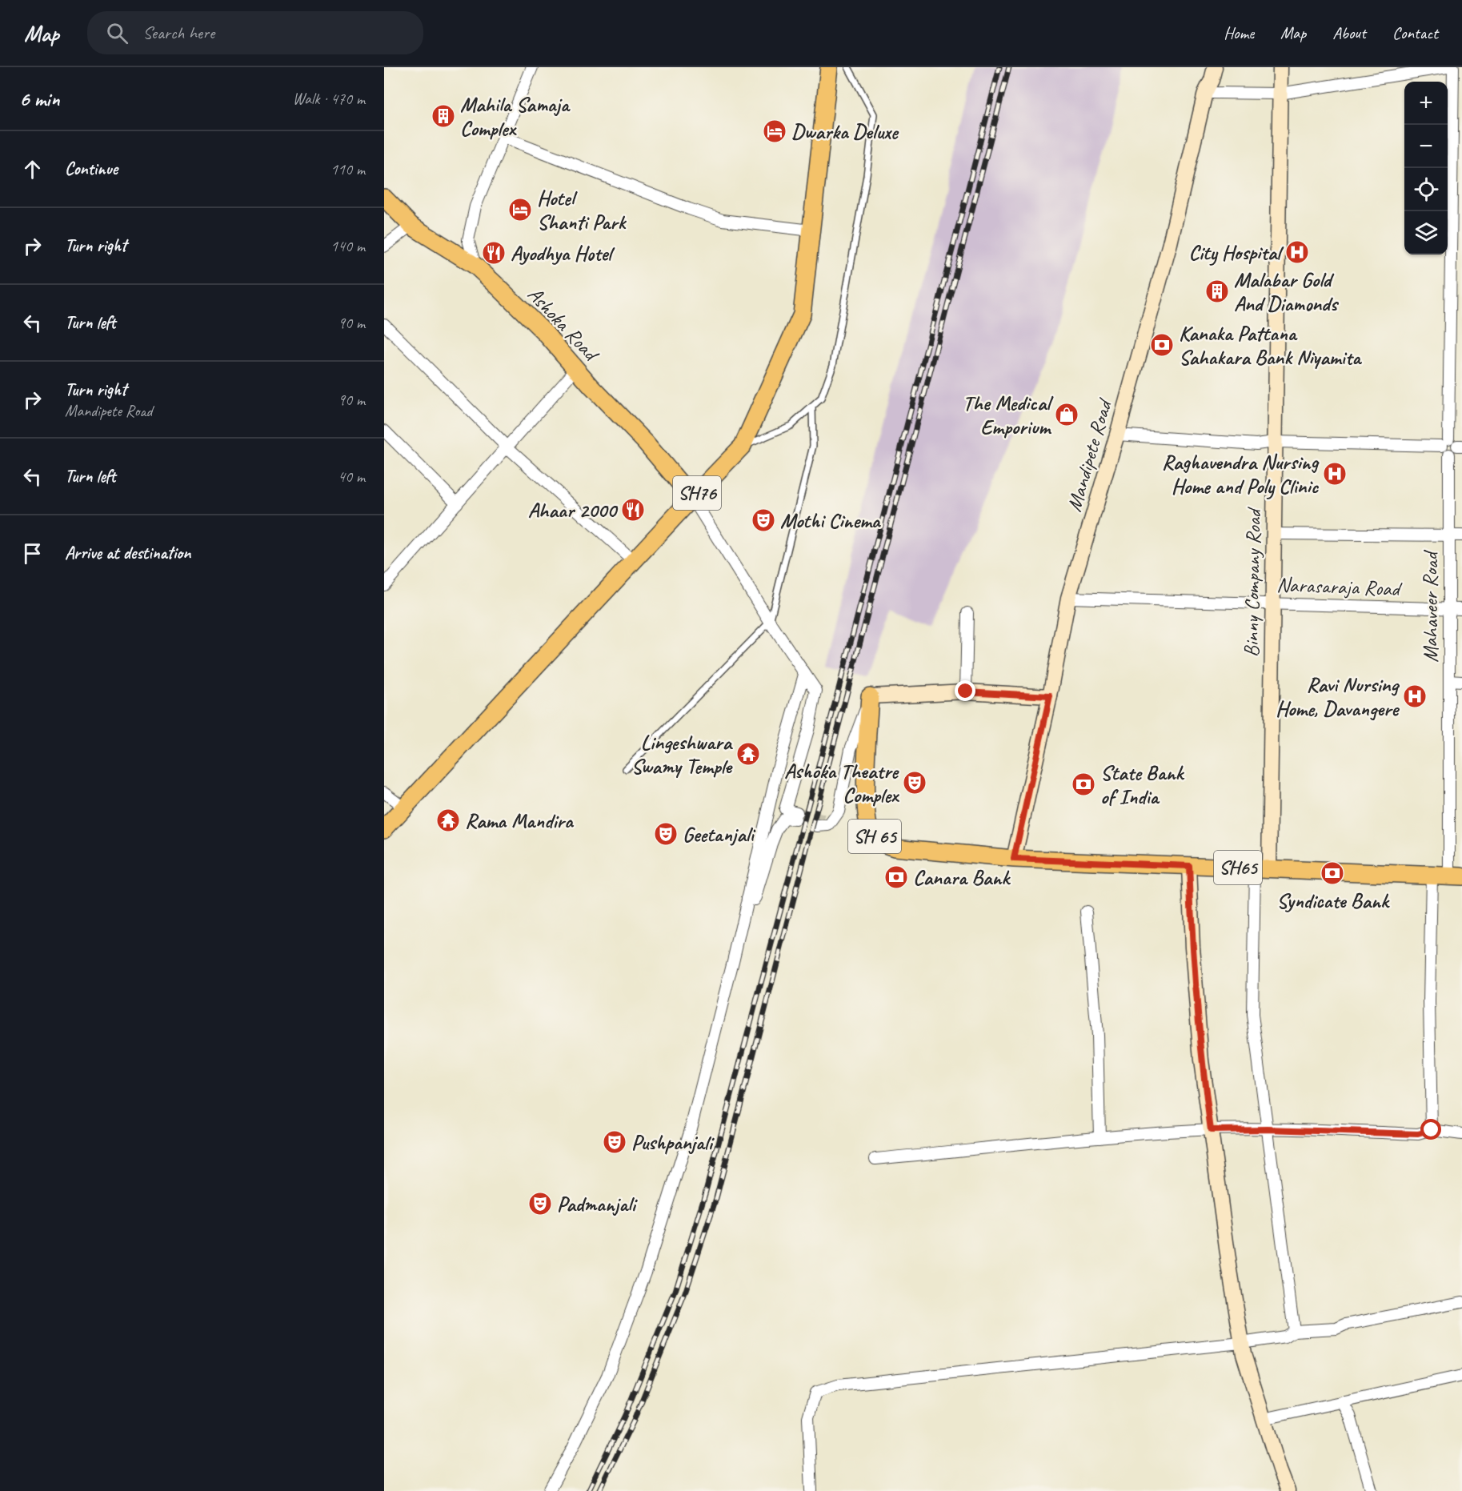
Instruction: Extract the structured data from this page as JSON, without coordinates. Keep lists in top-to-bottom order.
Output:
{
  "streets": {
    "main road": [
      "Ashoka Road",
      "Mandipete Road",
      "SH76",
      "Binny Company Road",
      "SH 65",
      "SH65"
    ],
    "street": ["Narasaraja Road", "Mahaveer Road"]
  },
  "crossings": [
    ["Ashoka Road", "SH76"],
    ["Mandipete Road", "Narasaraja Road"],
    ["Mandipete Road", "SH 65"],
    ["Mandipete Road", "SH65"],
    ["Binny Company Road", "Narasaraja Road"],
    ["Binny Company Road", "SH65"],
    ["Narasaraja Road", "Mahaveer Road"],
    ["Mahaveer Road", "SH65"],
    ["SH 65", "SH65"]
  ],
  "places": {
    "building": ["Mahila Samaja Complex", "Malabar Gold And Diamonds"],
    "hotel": ["Dwarka Deluxe", "Hotel Shanti Park"],
    "hospital": ["City Hospital", "Raghavendra Nursing Home and Poly Clinic", "Ravi Nursing Home, Davangere"],
    "restaurant": ["Ayodhya Hotel", "Ahaar 2000"],
    "bank": [
      "Kanaka Pattana Sahakara Bank Niyamita",
      "State Bank of India",
      "Syndicate Bank",
      "Canara Bank"
    ],
    "shop": ["The Medical Emporium"],
    "theatre": [
      "Mothi Cinema",
      "Ashoka Theatre Complex",
      "Geetanjali",
      "Pushpanjali",
      "Padmanjali"
    ],
    "temple": ["Lingeshwara Swamy Temple", "Rama Mandira"]
  },
  "page": {
    "header": "Map",
    "search": "Search here",
    "nav": [
      "Home",
      "Map",
      "About",
      "Contact"
    ],
    "heading": ["6 min", "Walk · 470 m"],
    "map_buttons": ["+", "−"],
    "list": [
      ["Continue", "110 m"],
      ["Turn right", "140 m"],
      ["Turn left", "90 m"],
      ["Turn right", "Mandipete Road", "90 m"],
      ["Turn left", "40 m"],
      "Arrive at destination"
    ]
  }
}
